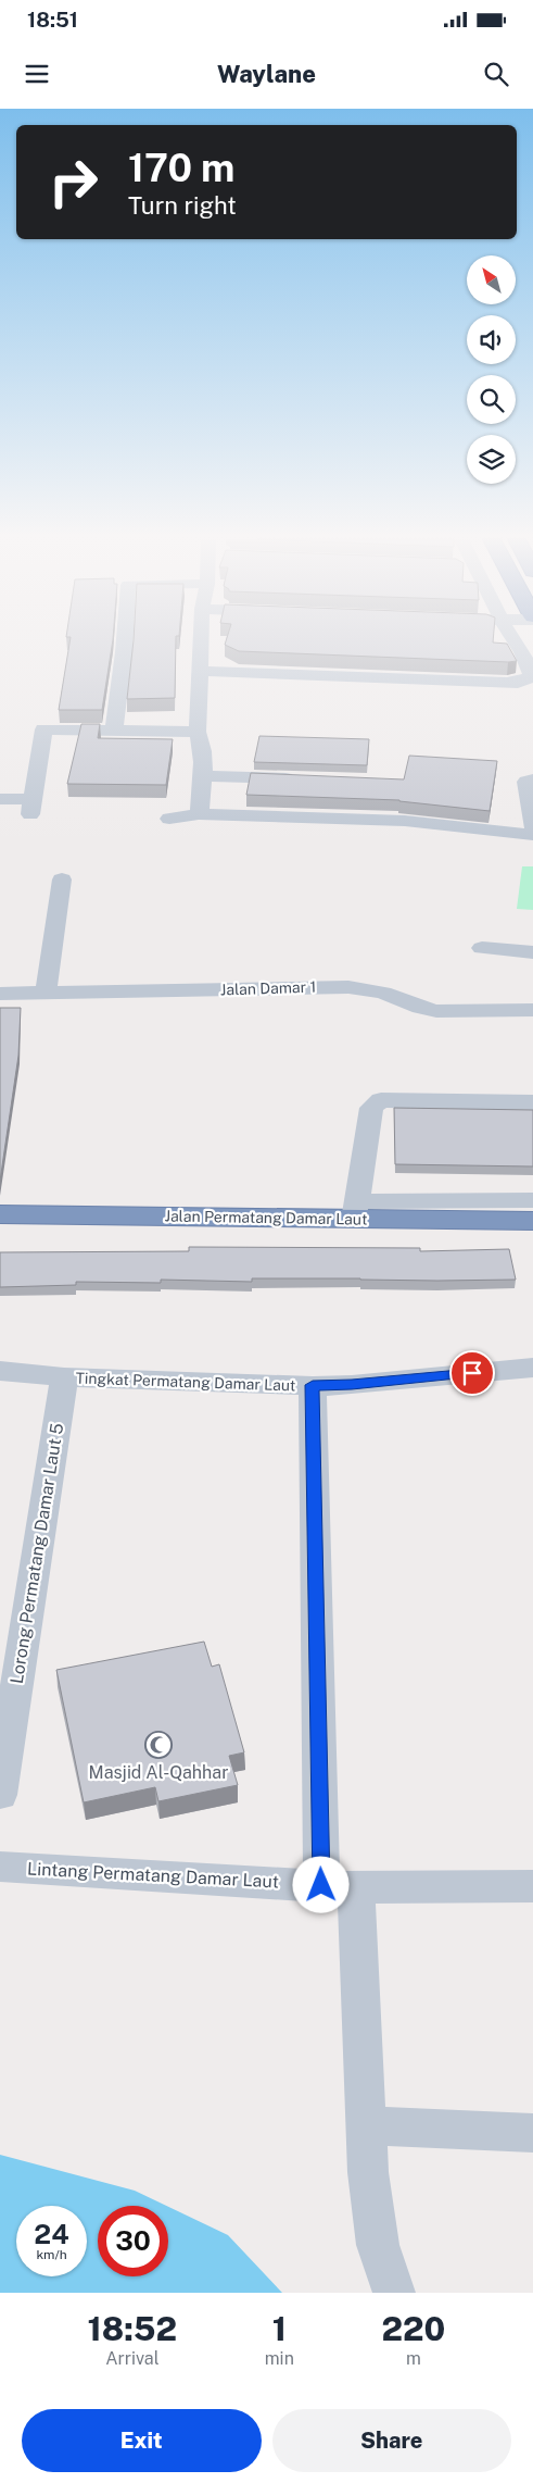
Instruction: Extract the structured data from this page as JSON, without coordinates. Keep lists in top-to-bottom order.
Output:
{
  "streets": {
    "highway": ["Jalan Permatang Damar Laut"],
    "street": [
      "Jalan Damar 1",
      "Tingkat Permatang Damar Laut",
      "Lorong Permatang Damar Laut 5",
      "Lintang Permatang Damar Laut"
    ]
  },
  "crossings": [
    ["Tingkat Permatang Damar Laut", "Lorong Permatang Damar Laut 5"]
  ],
  "places": {
    "mosque": ["Masjid Al-Qahhar"]
  },
  "north": "top left",
  "page": {
    "status": "18:51",
    "header": "Waylane",
    "turn": ["170 m", "Turn right"],
    "speed": "24 km/h",
    "limit": "30",
    "eta": [
      "18:52",
      "Arrival",
      "1",
      "min",
      "220",
      "m"
    ],
    "buttons": ["Exit", "Share"]
  }
}
